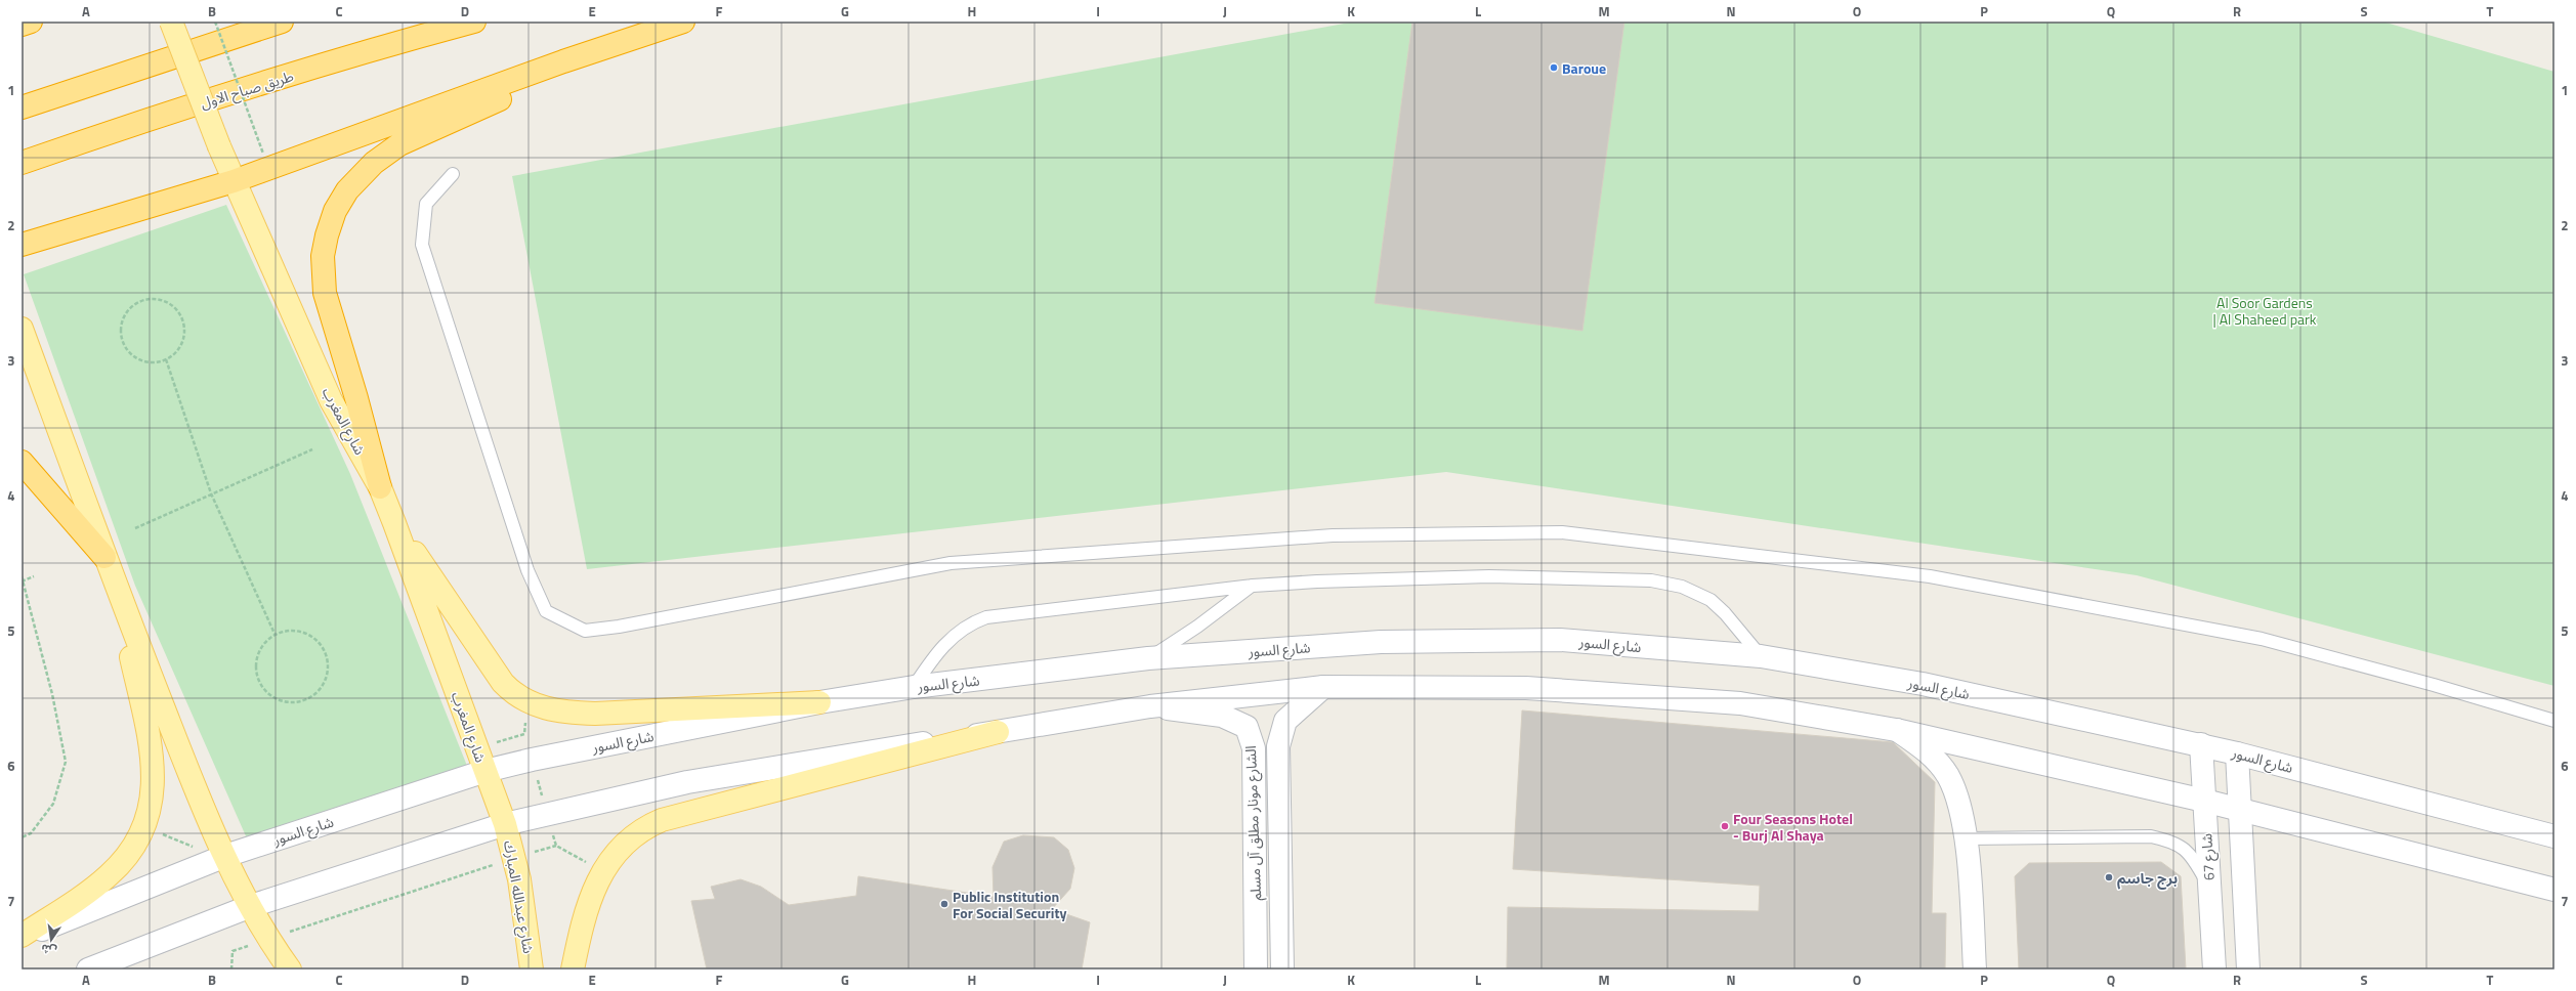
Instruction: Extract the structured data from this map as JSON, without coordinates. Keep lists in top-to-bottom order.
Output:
{
  "streets": {
    "highway": ["طريق صباح الاول"],
    "main road": [
      "شارع المغرب",
      "شارع السور",
      "الشارع مونار مطلق آل مسلم",
      "شارع 67",
      "شارع عبدالله المبارك"
    ]
  },
  "crossings": [
    ["شارع المغرب", "شارع السور"],
    ["شارع المغرب", "شارع عبدالله المبارك"],
    ["شارع السور", "شارع 67"]
  ],
  "parks": ["Al Soor Gardens | Al Shaheed park"],
  "places": [
    "Baroue",
    "Four Seasons Hotel - Burj Al Shaya",
    "برج جاسم",
    "Public Institution For Social Security"
  ],
  "north": "bottom",
  "grid": {
    "columns": [
      "A",
      "B",
      "C",
      "D",
      "E",
      "F",
      "G",
      "H",
      "I",
      "J",
      "K",
      "L",
      "M",
      "N",
      "O",
      "P",
      "Q",
      "R",
      "S",
      "T"
    ],
    "rows": [
      "1",
      "2",
      "3",
      "4",
      "5",
      "6",
      "7"
    ]
  }
}
